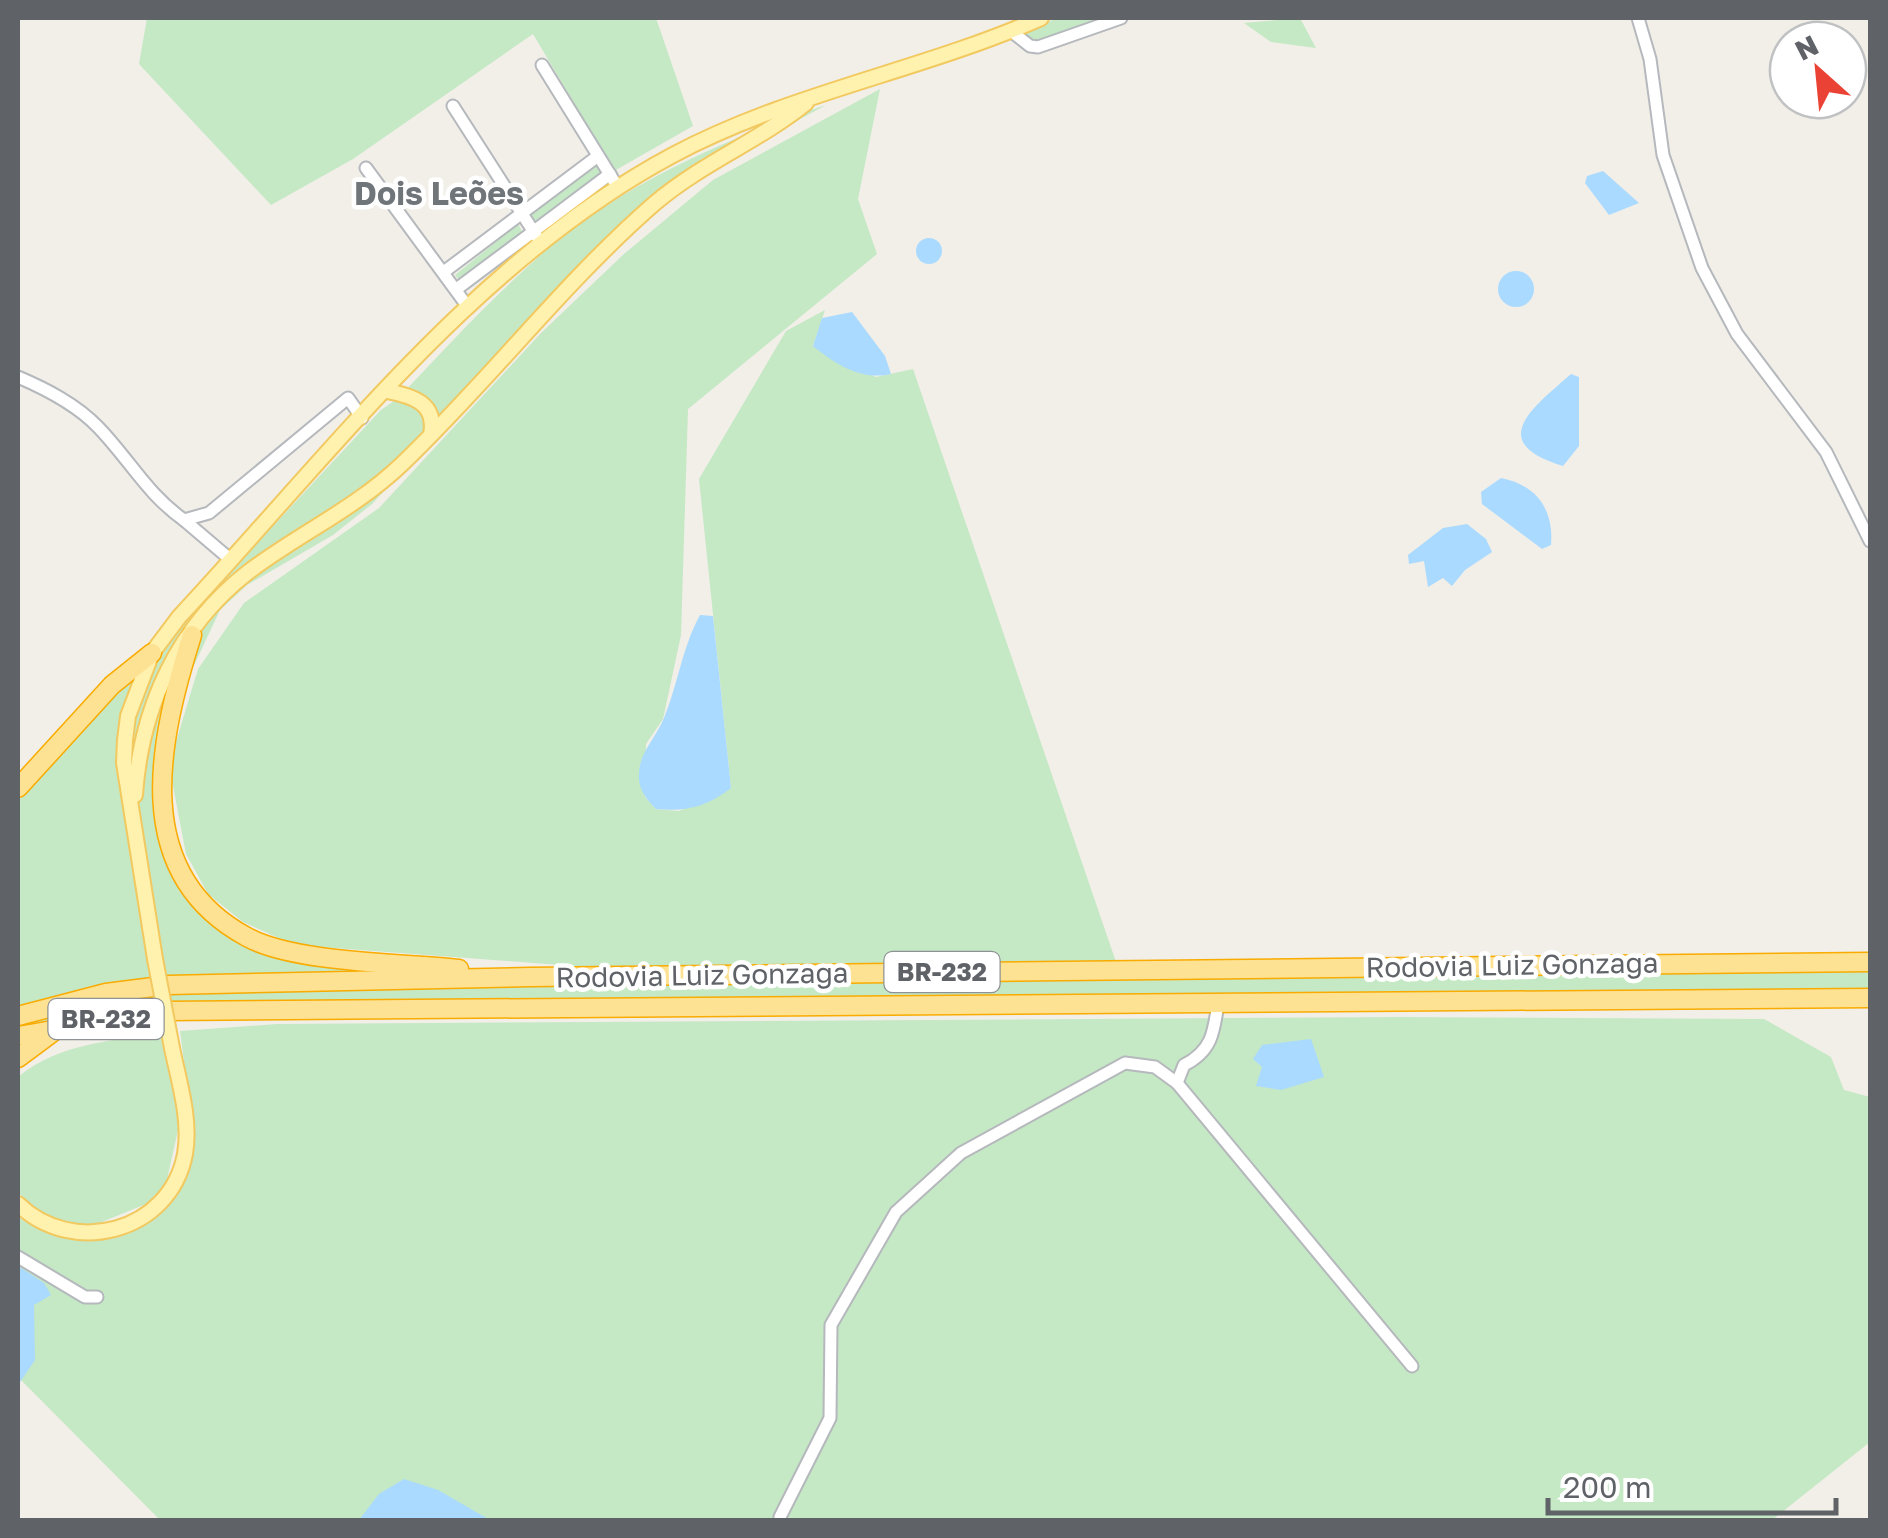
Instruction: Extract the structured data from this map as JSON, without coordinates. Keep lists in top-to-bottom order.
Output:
{
  "streets": {
    "highway": ["Rodovia Luiz Gonzaga", "BR-232"]
  },
  "districts": ["Dois Leões"],
  "scale_bar": "200 m",
  "north": "top left"
}
